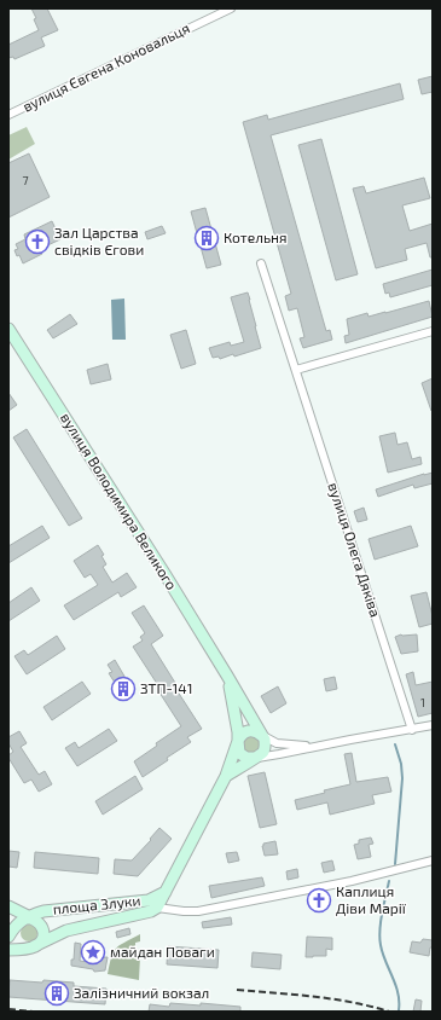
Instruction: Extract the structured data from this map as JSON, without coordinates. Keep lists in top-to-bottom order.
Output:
{
  "streets": {
    "street": [
      "вулиця Євгена Коновальця",
      "вулиця Володимира Великого",
      "вулиця Олега Дяківа",
      "площа Злуки"
    ]
  },
  "crossings": [
    ["вулиця Володимира Великого", "площа Злуки"]
  ],
  "places": {
    "building": ["Котельня", "ЗТП-141", "Залізничний вокзал"],
    "church": ["Зал Царства свідків Єгови", "Каплиця Діви Марії"],
    "place": ["майдан Поваги"]
  },
  "house_numbers": ["7", "1"]
}
